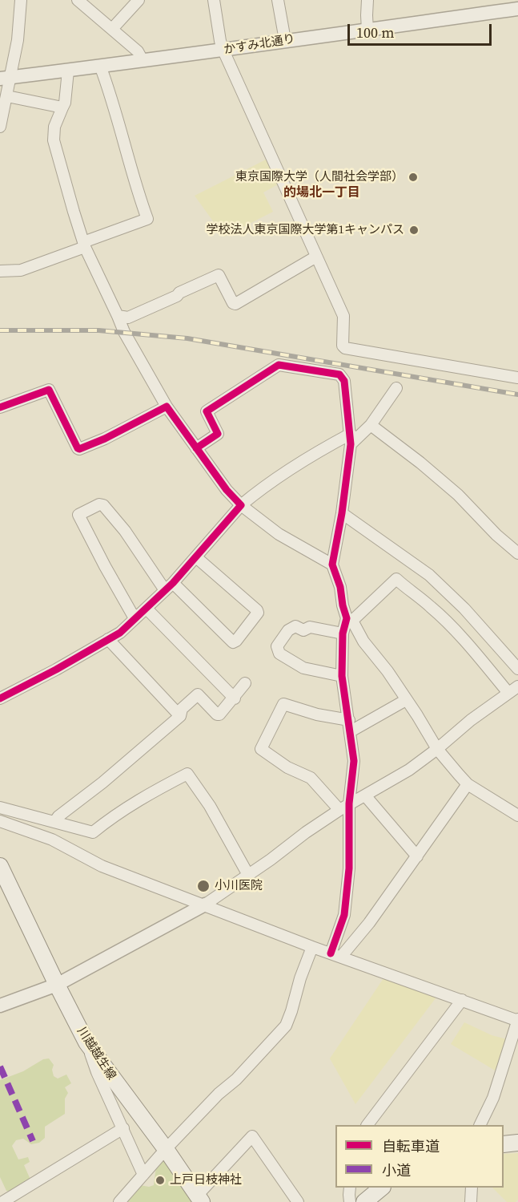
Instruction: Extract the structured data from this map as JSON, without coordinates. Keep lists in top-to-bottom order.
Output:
{
  "streets": {
    "main road": ["川越越生線"],
    "street": ["かすみ北通り"]
  },
  "districts": ["的場北一丁目"],
  "places": [
    "東京国際大学（人間社会学部）",
    "学校法人東京国際大学第1キャンパス",
    "小川医院",
    "上戸日枝神社"
  ],
  "legend": ["自転車道", "小道"],
  "scale_bar": "100 m"
}
